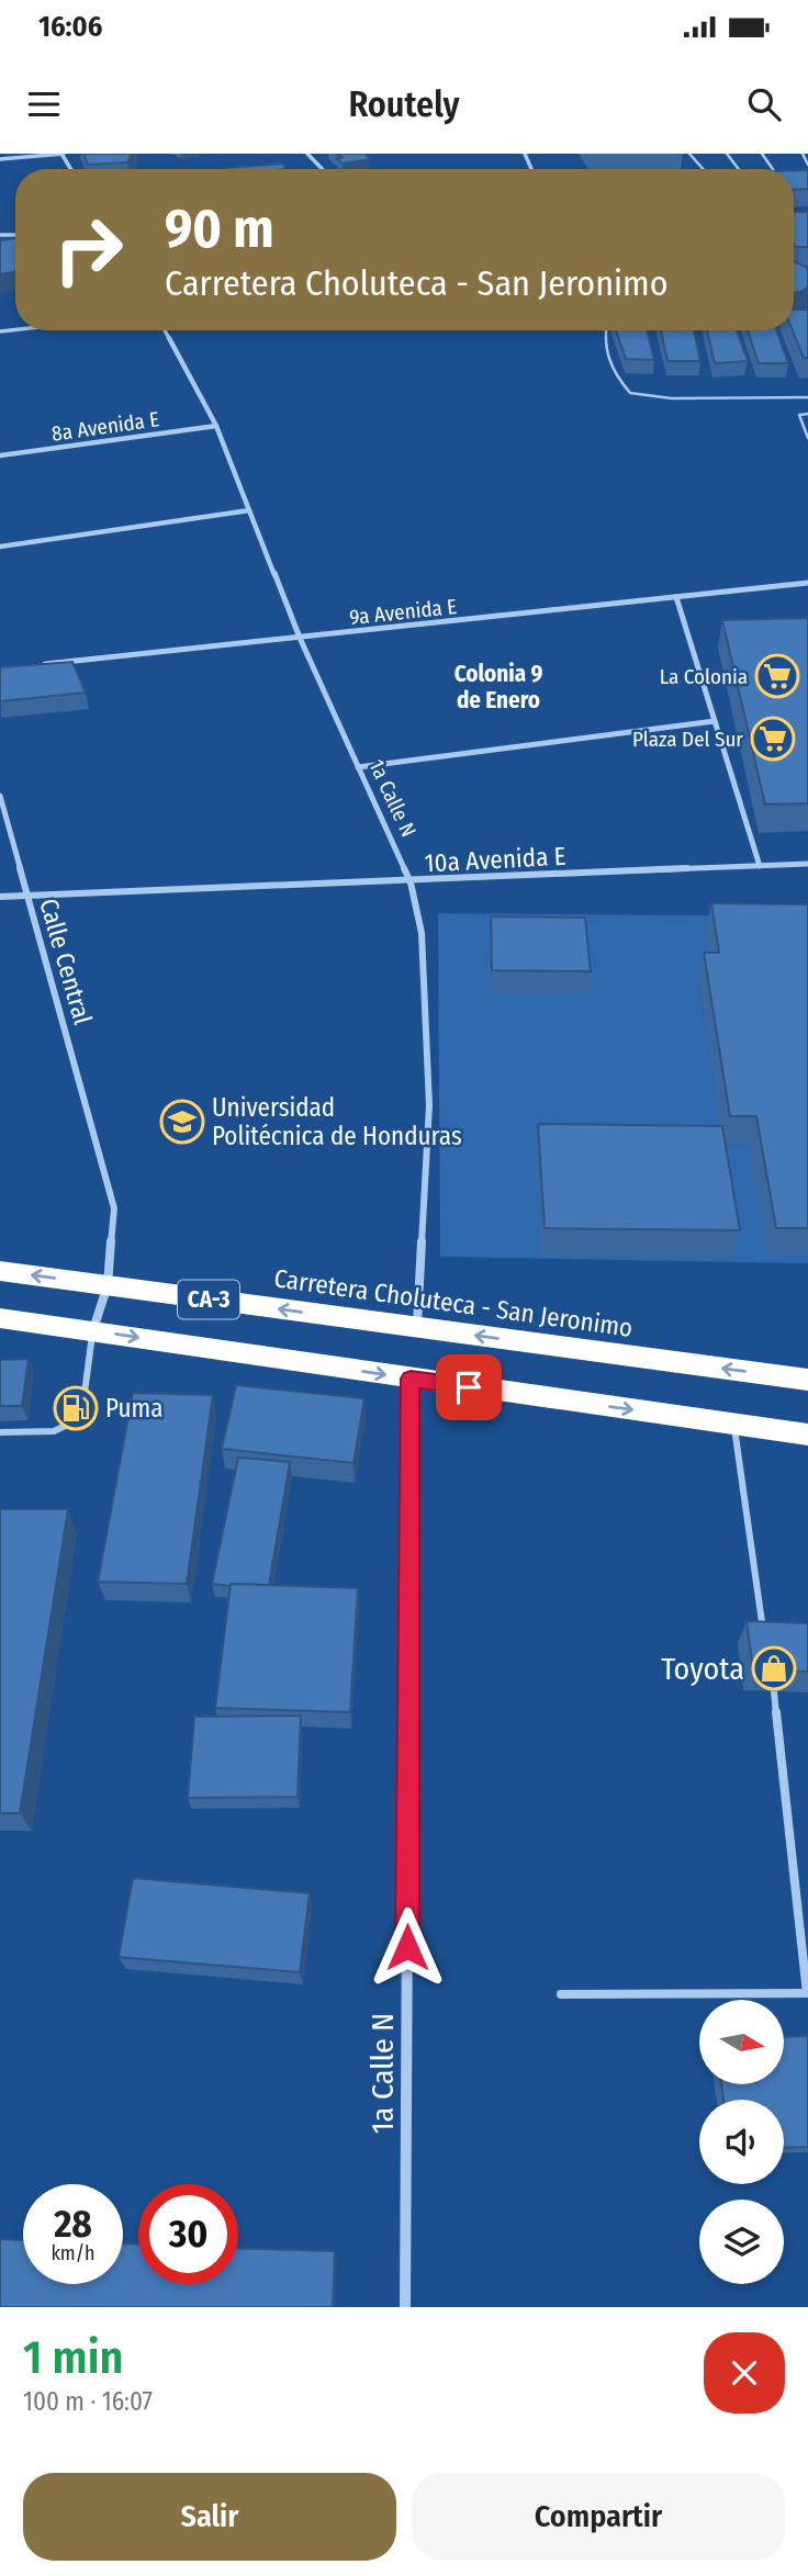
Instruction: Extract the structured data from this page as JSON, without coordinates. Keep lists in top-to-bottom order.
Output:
{
  "streets": {
    "highway": ["CA-3", "Carretera Choluteca - San Jeronimo"],
    "street": [
      "8a Avenida E",
      "9a Avenida E",
      "1a Calle N",
      "10a Avenida E",
      "Calle Central"
    ]
  },
  "crossings": [
    ["8a Avenida E", "1a Calle N"],
    ["9a Avenida E", "1a Calle N"],
    ["1a Calle N", "10a Avenida E"],
    ["1a Calle N", "CA-3"],
    ["1a Calle N", "Carretera Choluteca - San Jeronimo"],
    ["10a Avenida E", "Calle Central"],
    ["Calle Central", "CA-3"],
    ["Calle Central", "Carretera Choluteca - San Jeronimo"]
  ],
  "districts": ["Colonia 9 de Enero"],
  "places": {
    "supermarket": ["La Colonia", "Plaza Del Sur"],
    "school or university": ["Universidad Politécnica de Honduras"],
    "fuel station": ["Puma"],
    "shop": ["Toyota"]
  },
  "north": "right",
  "page": {
    "status": "16:06",
    "header": "Routely",
    "turn": ["90 m", "Carretera Choluteca - San Jeronimo"],
    "speed": "28 km/h",
    "limit": "30",
    "heading": ["1 min", "100 m · 16:07"],
    "buttons": ["Salir", "Compartir"]
  }
}
